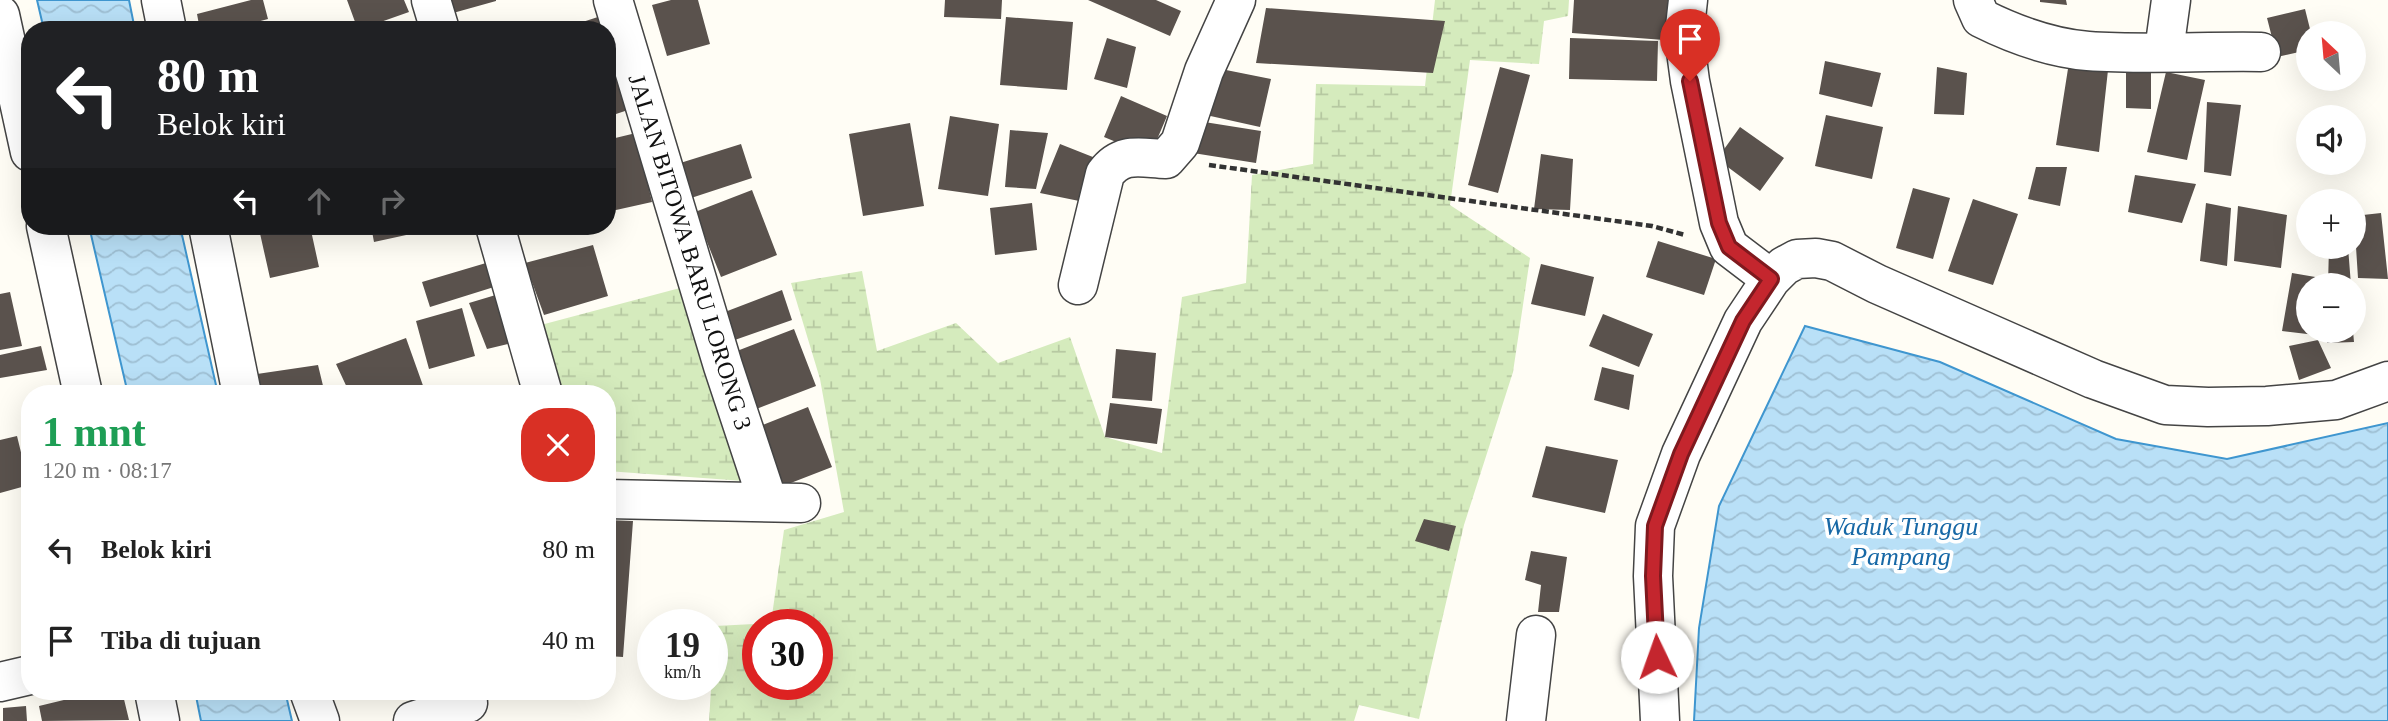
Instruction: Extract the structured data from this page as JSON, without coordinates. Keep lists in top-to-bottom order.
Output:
{
  "streets": {
    "street": ["JALAN BITOWA BARU LORONG 3"]
  },
  "water": ["Waduk Tunggu Pampang"],
  "north": "top left",
  "page": {
    "map_buttons": ["+", "−"],
    "turn": ["80 m", "Belok kiri"],
    "heading": ["1 mnt", "120 m · 08:17"],
    "list": [
      {
        "name": "Belok kiri",
        "value": "80 m"
      },
      {
        "name": "Tiba di tujuan",
        "value": "40 m"
      }
    ],
    "speed": "19 km/h",
    "limit": "30"
  }
}
